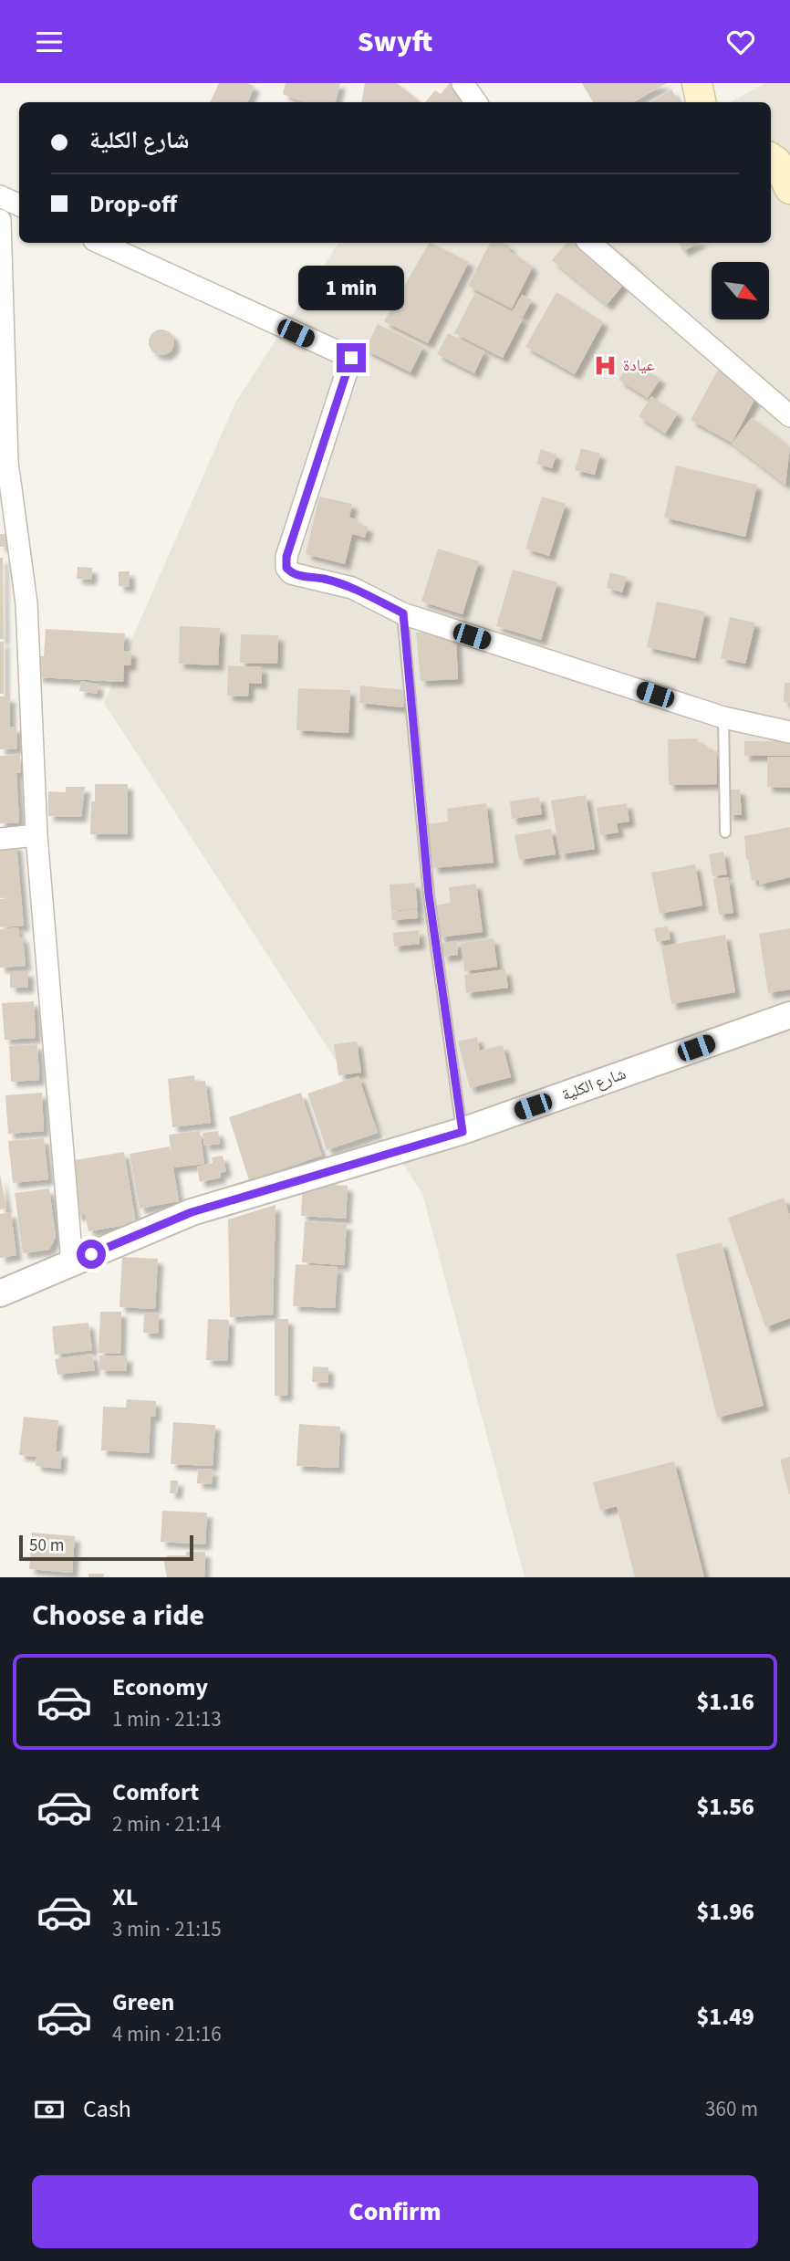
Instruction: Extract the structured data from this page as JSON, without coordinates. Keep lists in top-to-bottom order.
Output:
{
  "streets": {
    "street": ["شارع الكلية"]
  },
  "places": {
    "hospital": ["عيادة"]
  },
  "scale_bar": "50 m",
  "north": "bottom right",
  "page": {
    "header": "Swyft",
    "banner": ["شارع الكلية", "Drop-off"],
    "bubble": "1 min",
    "scale": "50 m",
    "heading": "Choose a ride",
    "list": [
      {
        "name": "Economy",
        "note": "1 min · 21:13",
        "value": "$1.16"
      },
      {
        "name": "Comfort",
        "note": "2 min · 21:14",
        "value": "$1.56"
      },
      {
        "name": "XL",
        "note": "3 min · 21:15",
        "value": "$1.96"
      },
      {
        "name": "Green",
        "note": "4 min · 21:16",
        "value": "$1.49"
      }
    ],
    "pay": ["Cash", "360 m"],
    "buttons": "Confirm"
  }
}
